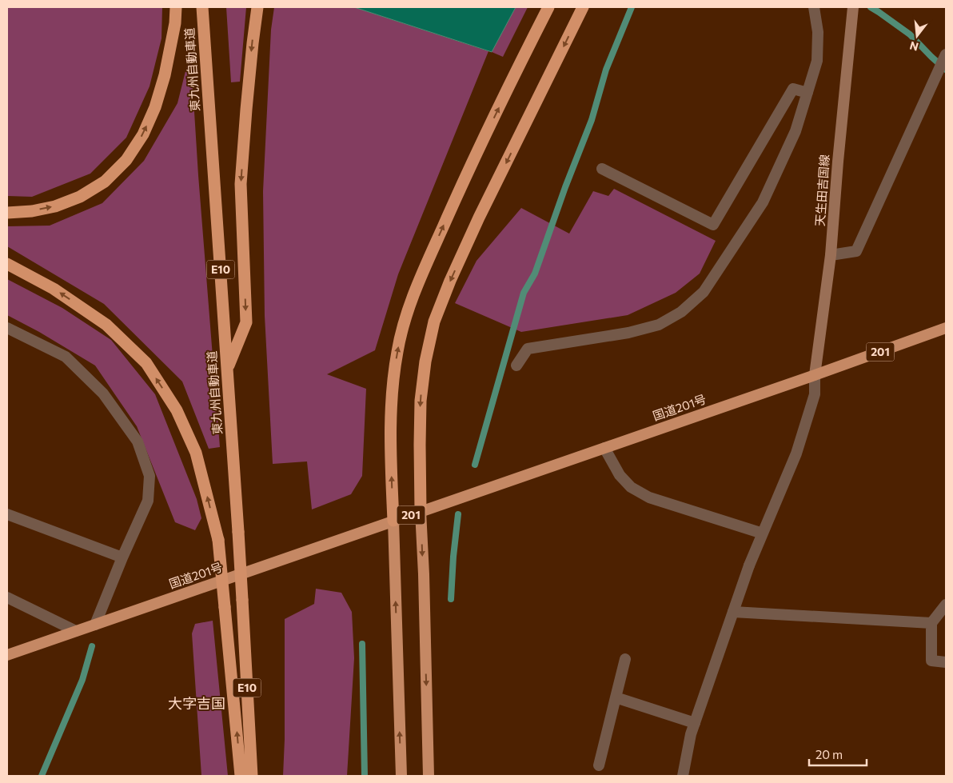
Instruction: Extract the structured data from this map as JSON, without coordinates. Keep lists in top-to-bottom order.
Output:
{
  "streets": {
    "highway": [
      "東九州自動車道",
      "E10",
      "201",
      "国道201号"
    ],
    "main road": ["天生田吉国線"]
  },
  "crossings": [
    ["天生田吉国線", "国道201号"],
    ["201", "国道201号"]
  ],
  "districts": ["大字吉国"],
  "scale_bar": "20 m",
  "north": "bottom"
}
